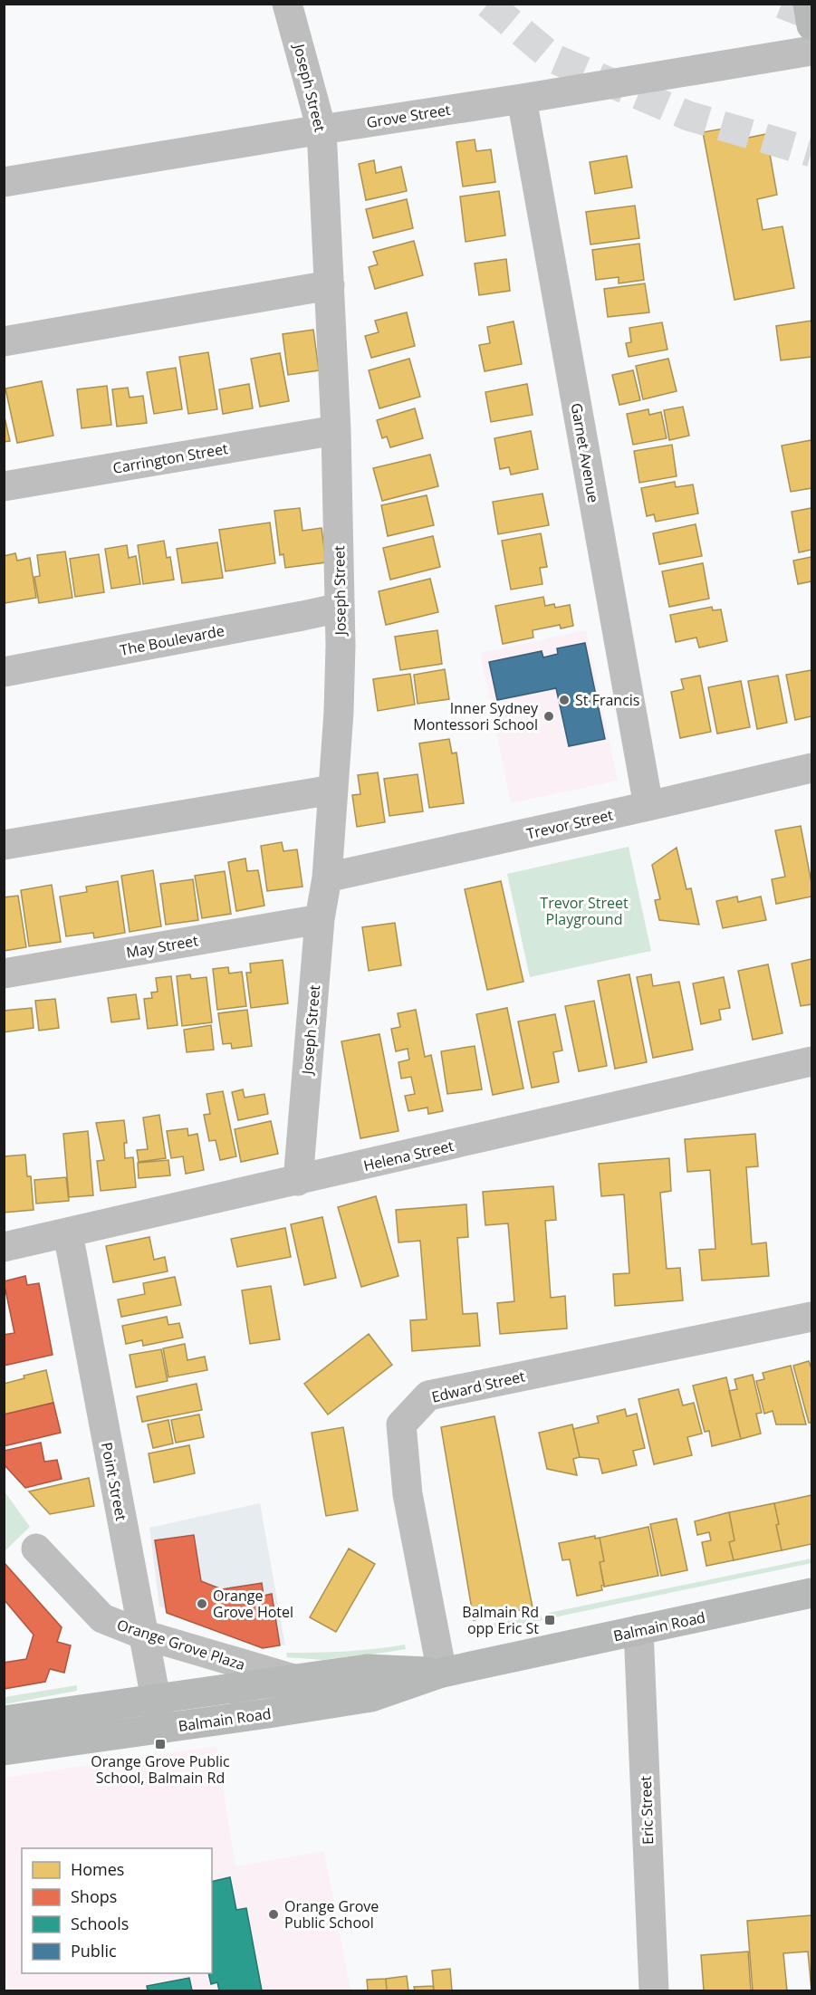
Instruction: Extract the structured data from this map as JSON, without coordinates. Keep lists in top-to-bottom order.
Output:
{
  "streets": {
    "main road": ["Balmain Road"],
    "street": [
      "Joseph Street",
      "Grove Street",
      "Garnet Avenue",
      "Carrington Street",
      "The Boulevarde",
      "Trevor Street",
      "May Street",
      "Helena Street",
      "Edward Street",
      "Point Street",
      "Orange Grove Plaza",
      "Eric Street"
    ]
  },
  "crossings": [
    ["Joseph Street", "Grove Street"],
    ["Joseph Street", "Carrington Street"],
    ["Joseph Street", "The Boulevarde"],
    ["Joseph Street", "Trevor Street"],
    ["Joseph Street", "May Street"],
    ["Joseph Street", "Helena Street"],
    ["Grove Street", "Garnet Avenue"],
    ["Garnet Avenue", "Trevor Street"],
    ["Helena Street", "Point Street"],
    ["Edward Street", "Balmain Road"],
    ["Point Street", "Balmain Road"],
    ["Point Street", "Orange Grove Plaza"],
    ["Balmain Road", "Orange Grove Plaza"],
    ["Balmain Road", "Eric Street"]
  ],
  "parks": ["Trevor Street Playground"],
  "places": {
    "other": [
      "St Francis",
      "Inner Sydney Montessori School",
      "Orange Grove Hotel",
      "Orange Grove Public School"
    ],
    "transit": ["Balmain Rd opp Eric St", "Orange Grove Public School, Balmain Rd"]
  },
  "legend": [
    "Homes",
    "Shops",
    "Schools",
    "Public"
  ]
}
